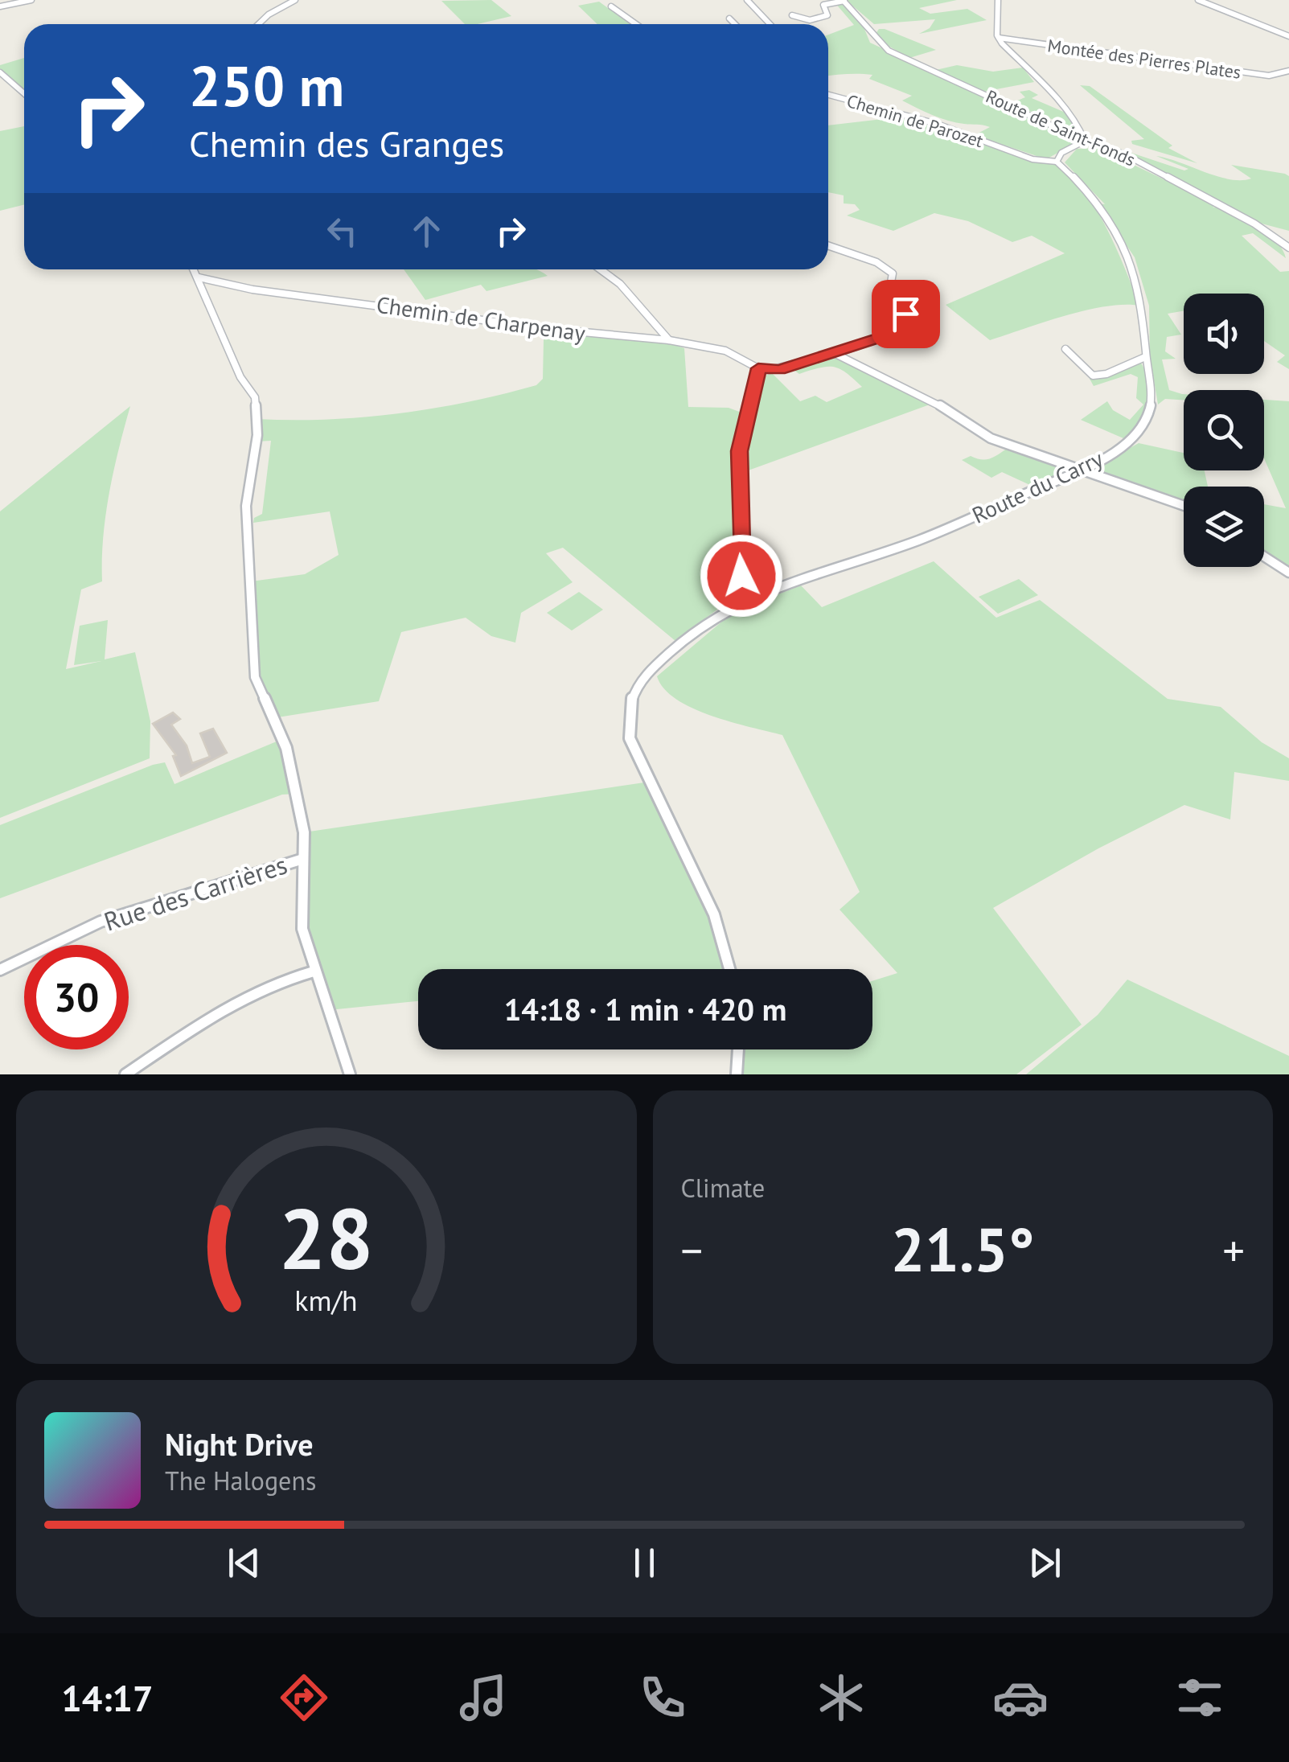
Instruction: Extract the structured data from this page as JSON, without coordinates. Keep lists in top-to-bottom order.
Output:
{
  "streets": {
    "street": [
      "Montée des Pierres Plates",
      "Chemin de Parozet",
      "Route de Saint-Fonds",
      "Chemin de Charpenay",
      "Route du Carry",
      "Rue des Carrières"
    ]
  },
  "crossings": [
    ["Chemin de Parozet", "Route du Carry"]
  ],
  "page": {
    "turn": ["250 m", "Chemin des Granges"],
    "limit": "30",
    "trip": "14:18 · 1 min · 420 m",
    "tile": "Climate",
    "heat": ["−", "21.5°", "+"],
    "song": ["Night Drive", "The Halogens"],
    "tabs": "14:17",
    "gauge": ["28", "km/h"]
  }
}
